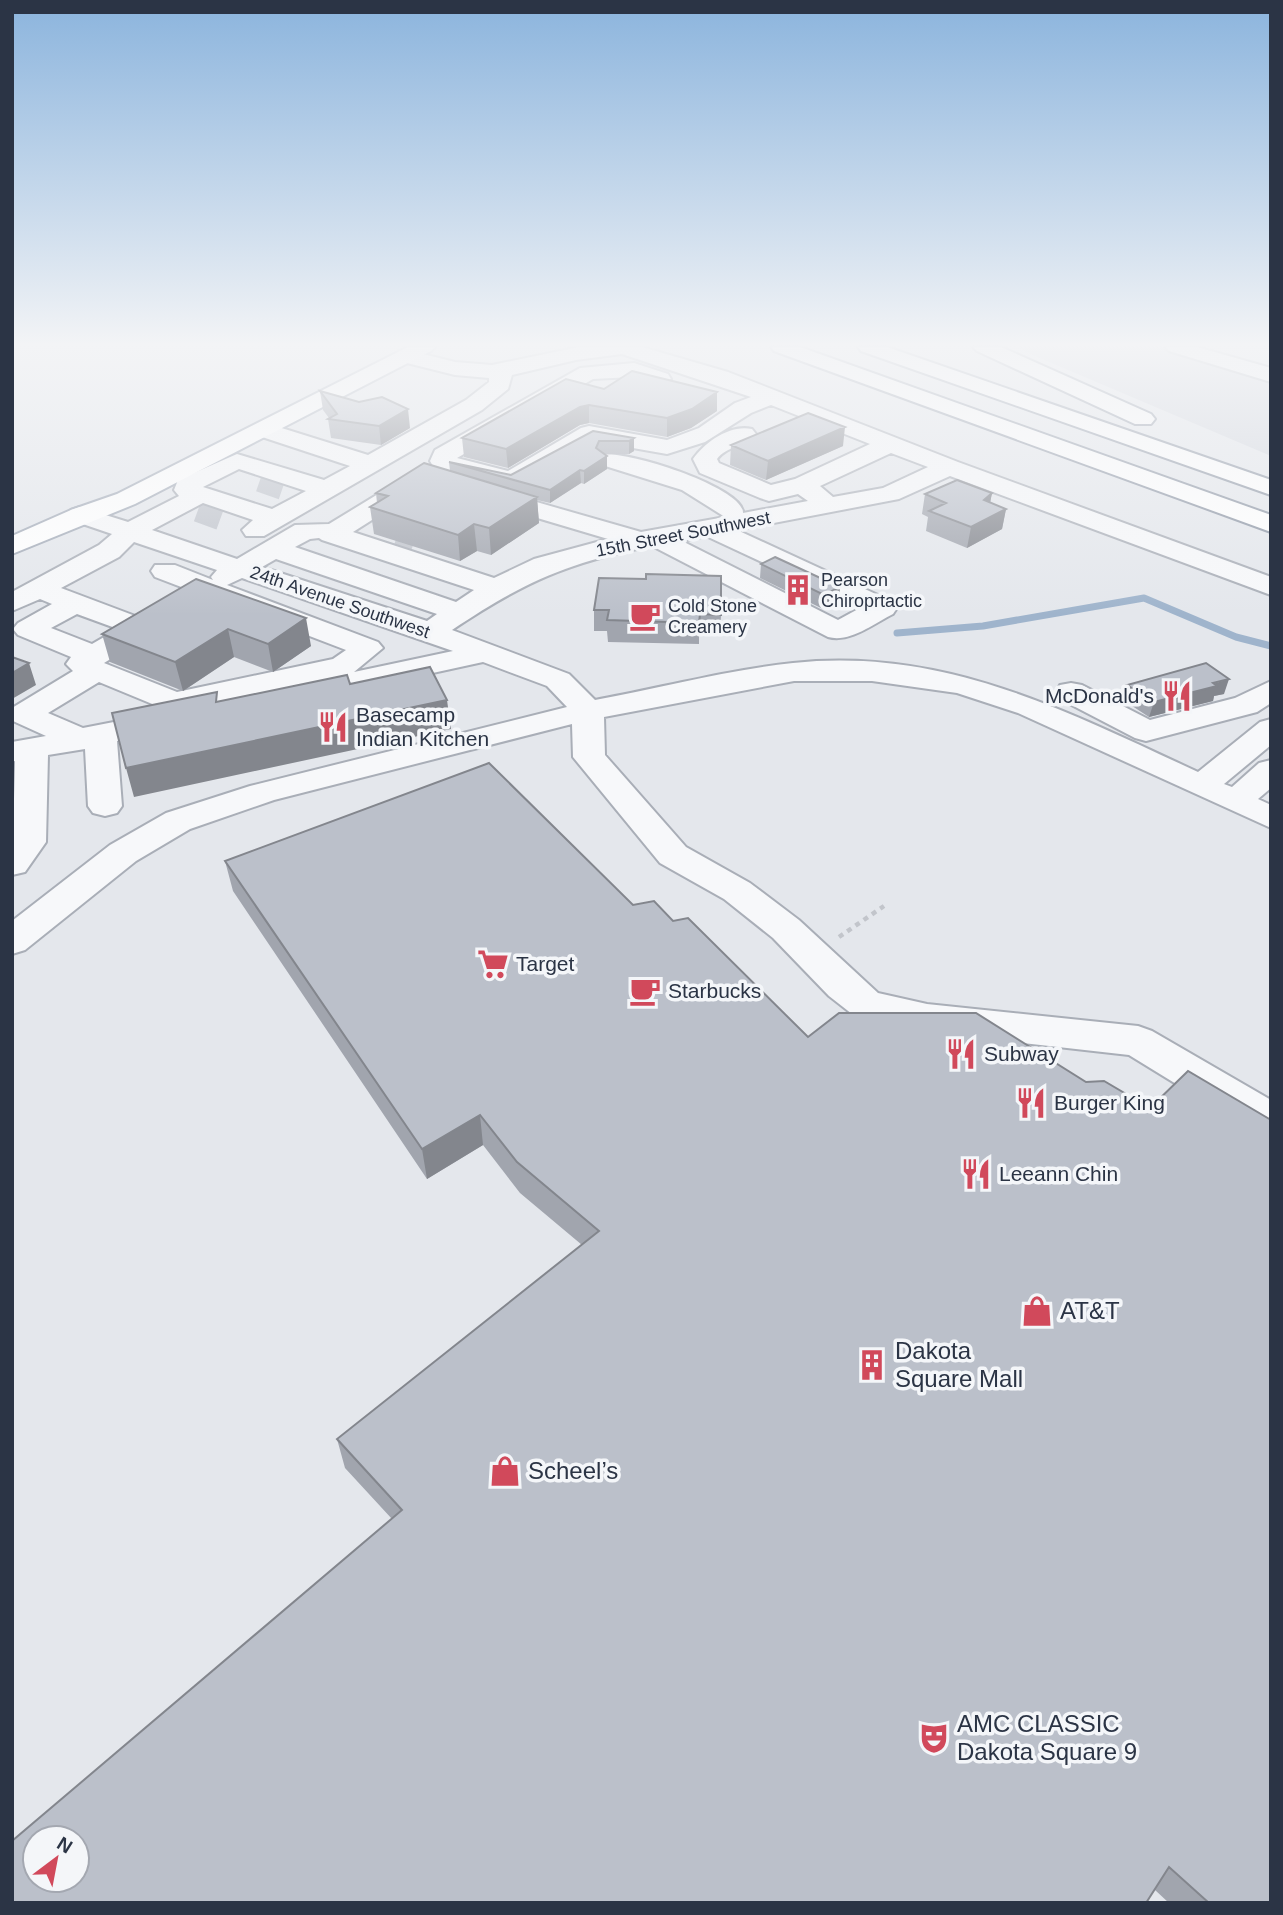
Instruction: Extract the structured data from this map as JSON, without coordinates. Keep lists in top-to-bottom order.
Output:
{
  "streets": {
    "street": ["15th Street Southwest", "24th Avenue Southwest"]
  },
  "crossings": [
    ["15th Street Southwest", "24th Avenue Southwest"]
  ],
  "places": {
    "building": ["Pearson Chiroprtactic", "Dakota Square Mall"],
    "cafe": ["Cold Stone Creamery", "Starbucks"],
    "restaurant": [
      "McDonald's",
      "Basecamp Indian Kitchen",
      "Subway",
      "Burger King",
      "Leeann Chin"
    ],
    "supermarket": ["Target"],
    "shop": ["AT&T", "Scheel’s"],
    "theatre": ["AMC CLASSIC Dakota Square 9"]
  },
  "north": "top right"
}
